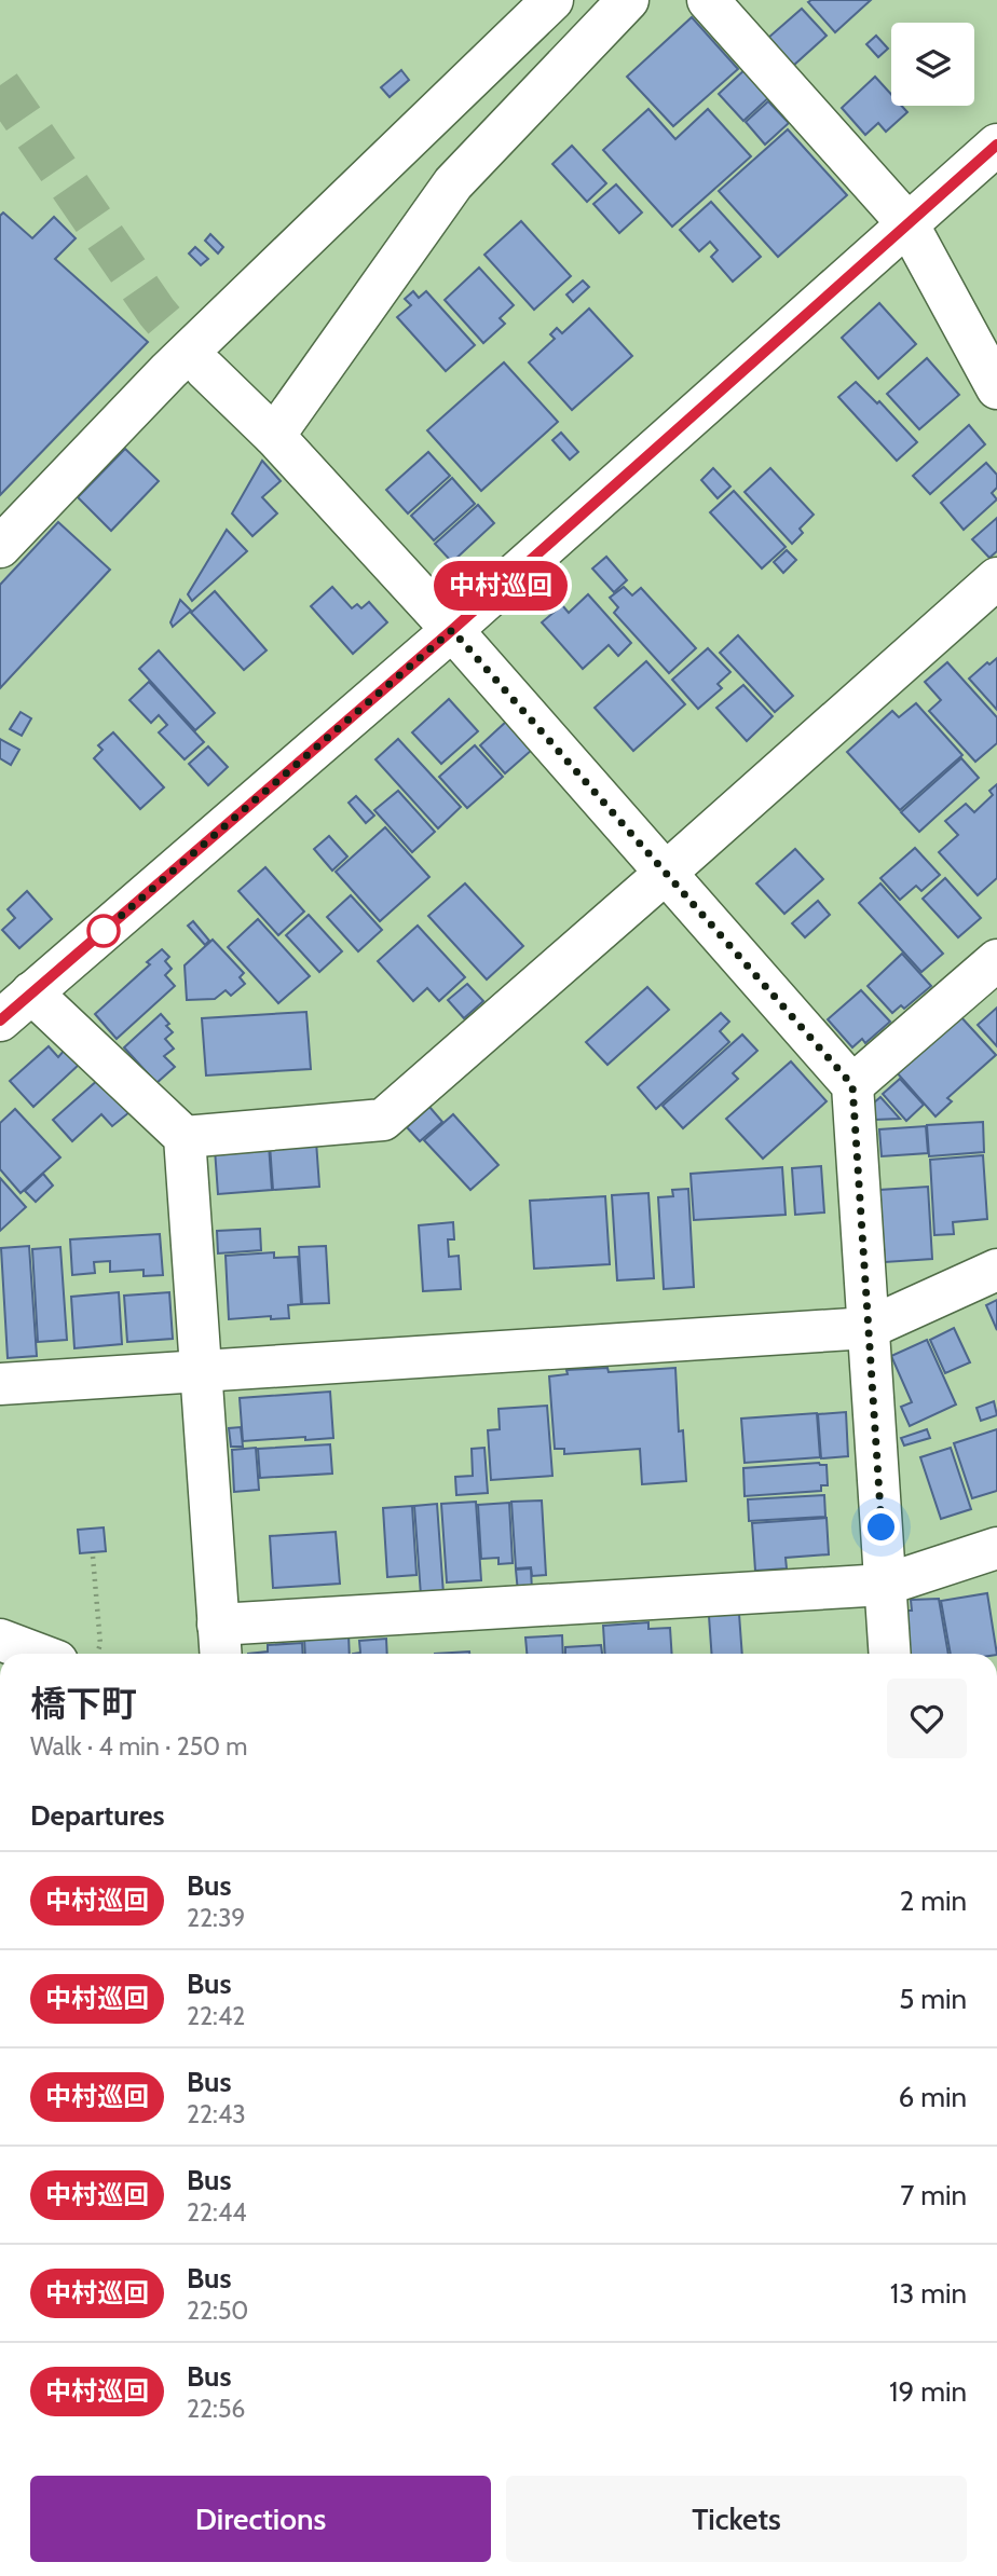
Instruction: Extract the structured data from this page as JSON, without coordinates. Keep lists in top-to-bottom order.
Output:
{
  "lines": ["bus line 中村巡回"],
  "page": {
    "on_map": "中村巡回",
    "heading": [
      ["橋下町", "Walk · 4 min · 250 m"],
      "Departures"
    ],
    "list": [
      {
        "mark": "中村巡回",
        "name": "Bus",
        "note": "22:39",
        "value": "2 min"
      },
      {
        "mark": "中村巡回",
        "name": "Bus",
        "note": "22:42",
        "value": "5 min"
      },
      {
        "mark": "中村巡回",
        "name": "Bus",
        "note": "22:43",
        "value": "6 min"
      },
      {
        "mark": "中村巡回",
        "name": "Bus",
        "note": "22:44",
        "value": "7 min"
      },
      {
        "mark": "中村巡回",
        "name": "Bus",
        "note": "22:50",
        "value": "13 min"
      },
      {
        "mark": "中村巡回",
        "name": "Bus",
        "note": "22:56",
        "value": "19 min"
      }
    ],
    "buttons": ["Directions", "Tickets"]
  }
}
